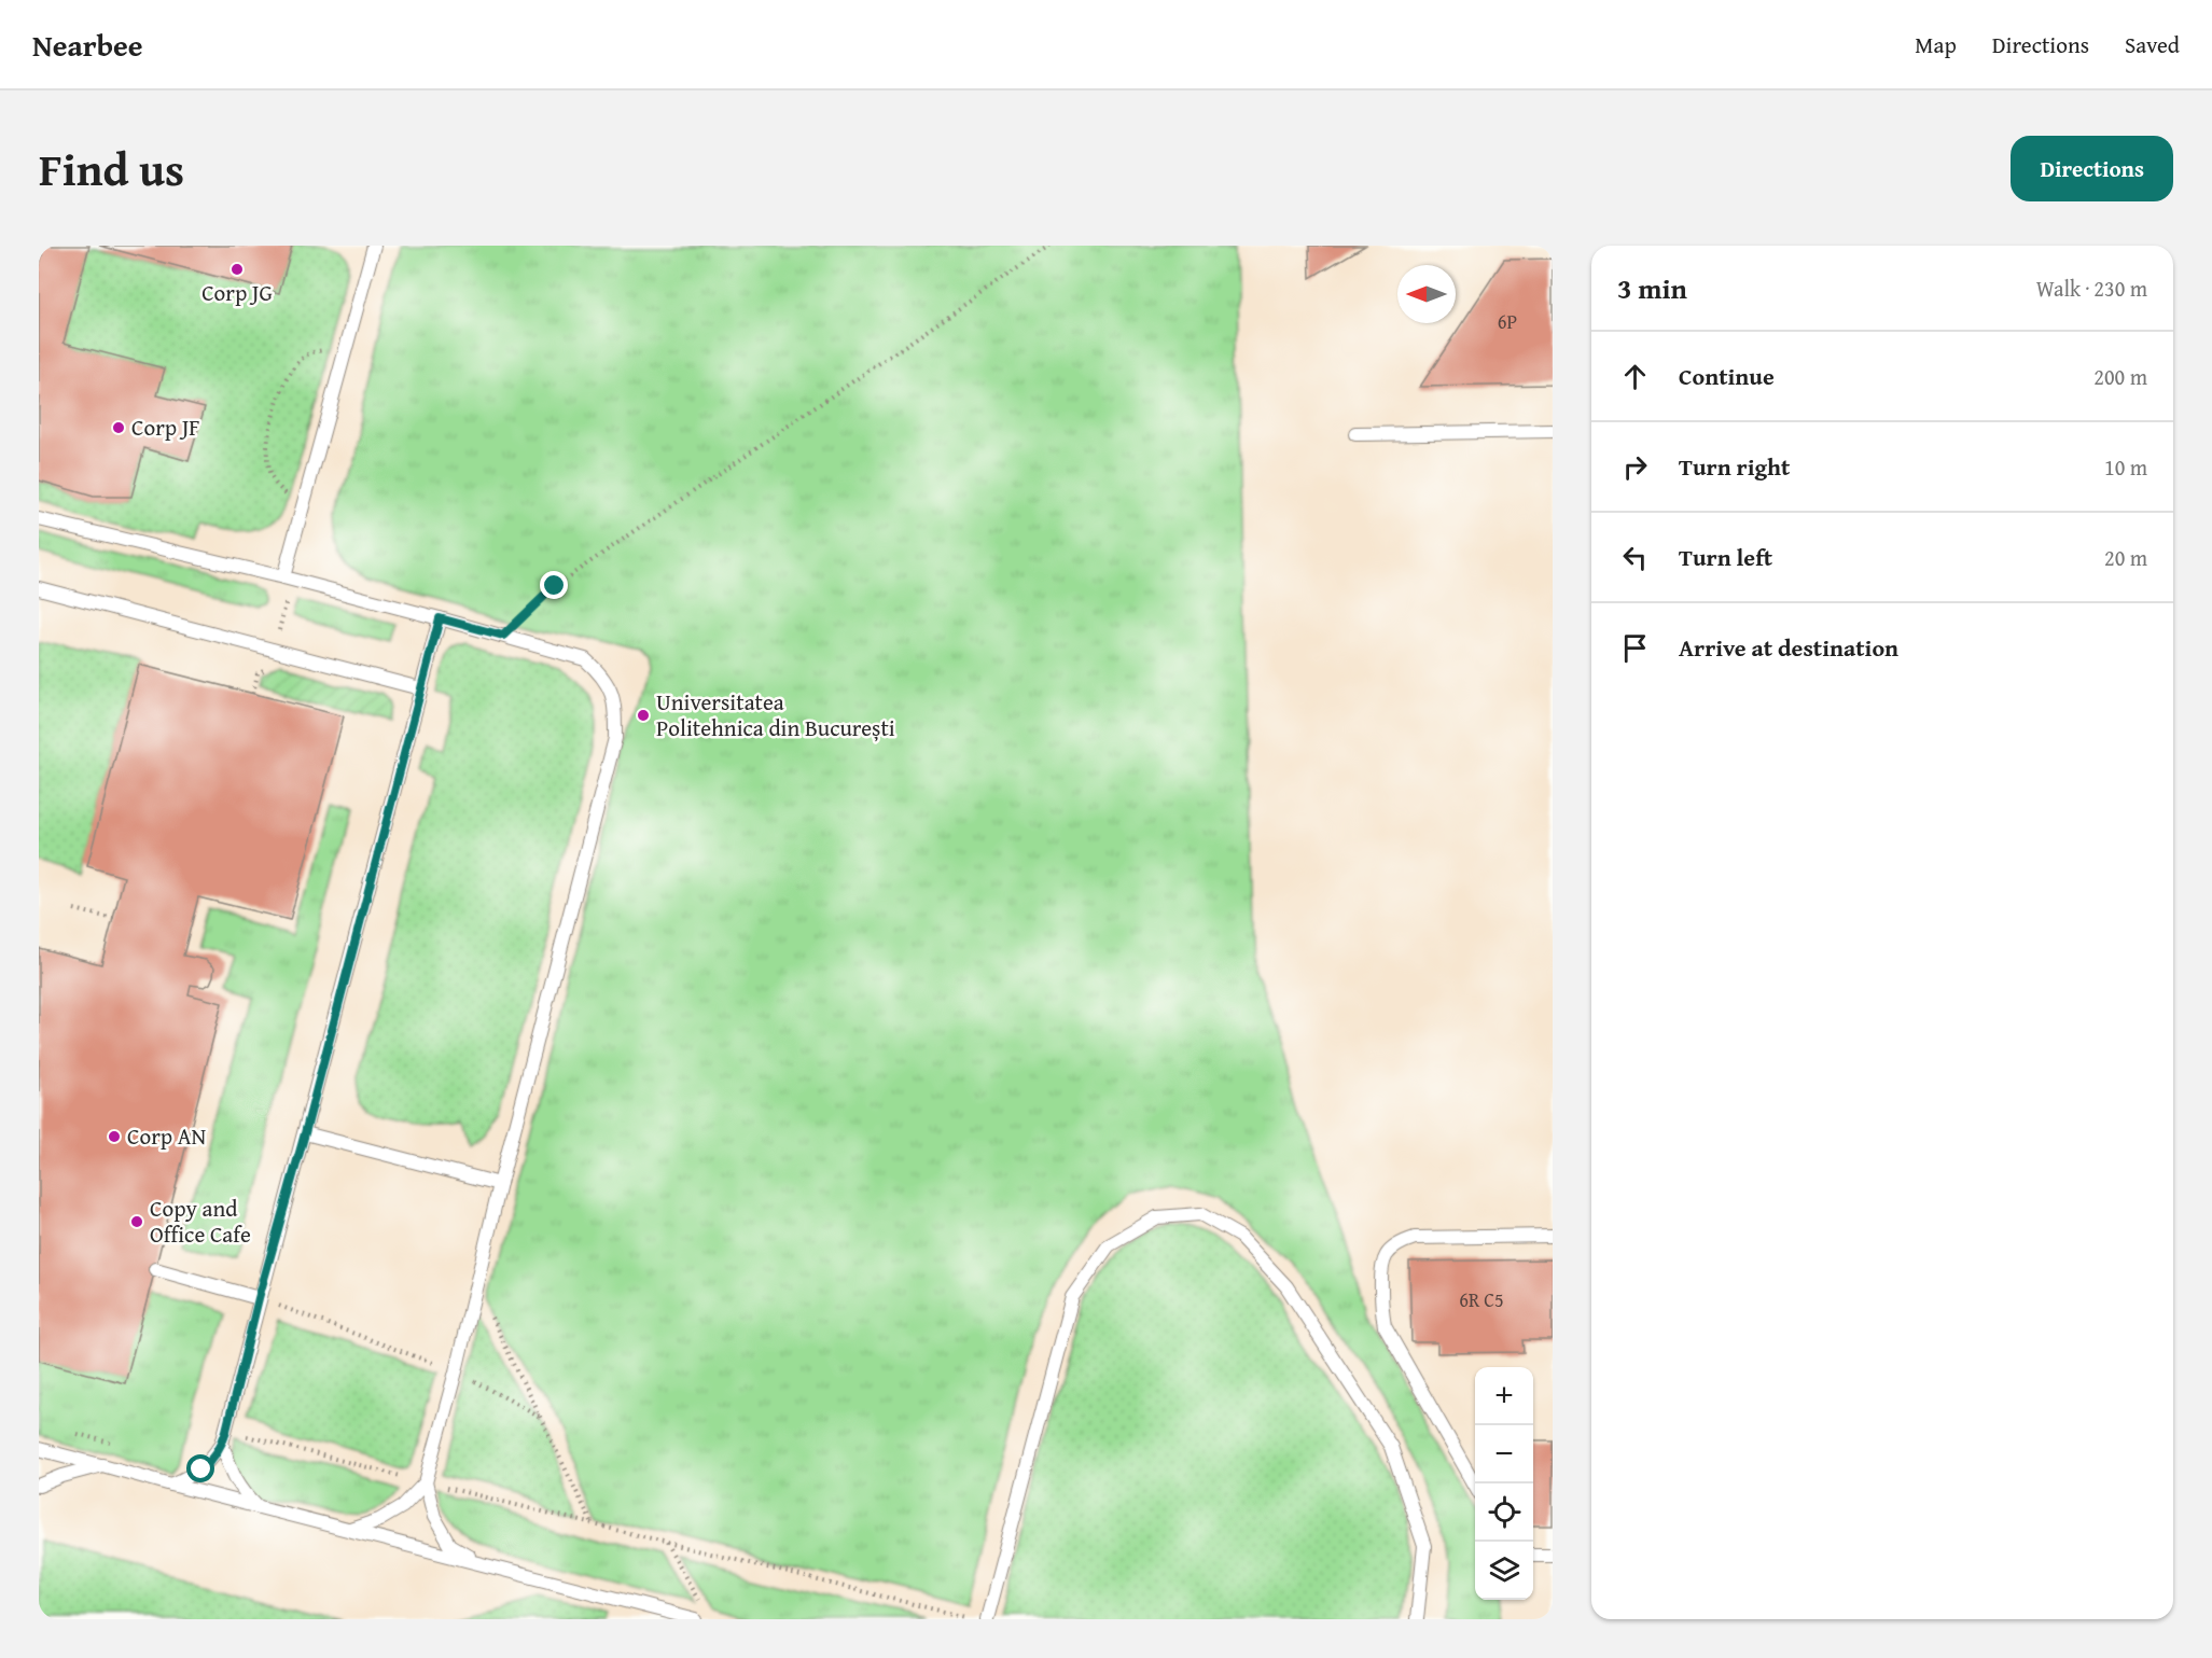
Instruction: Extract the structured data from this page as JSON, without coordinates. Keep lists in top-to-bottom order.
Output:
{
  "places": [
    "Corp JG",
    "Corp JF",
    "Universitatea Politehnica din București",
    "Corp AN",
    "Copy and Office Cafe"
  ],
  "house_numbers": ["6P", "6R C5"],
  "north": "left",
  "page": {
    "header": "Nearbee",
    "nav": ["Map", "Directions", "Saved"],
    "title": "Find us",
    "buttons": "Directions",
    "heading": ["3 min", "Walk · 230 m"],
    "list": [
      ["Continue", "200 m"],
      ["Turn right", "10 m"],
      ["Turn left", "20 m"],
      "Arrive at destination"
    ],
    "map_buttons": ["+", "−"]
  }
}
